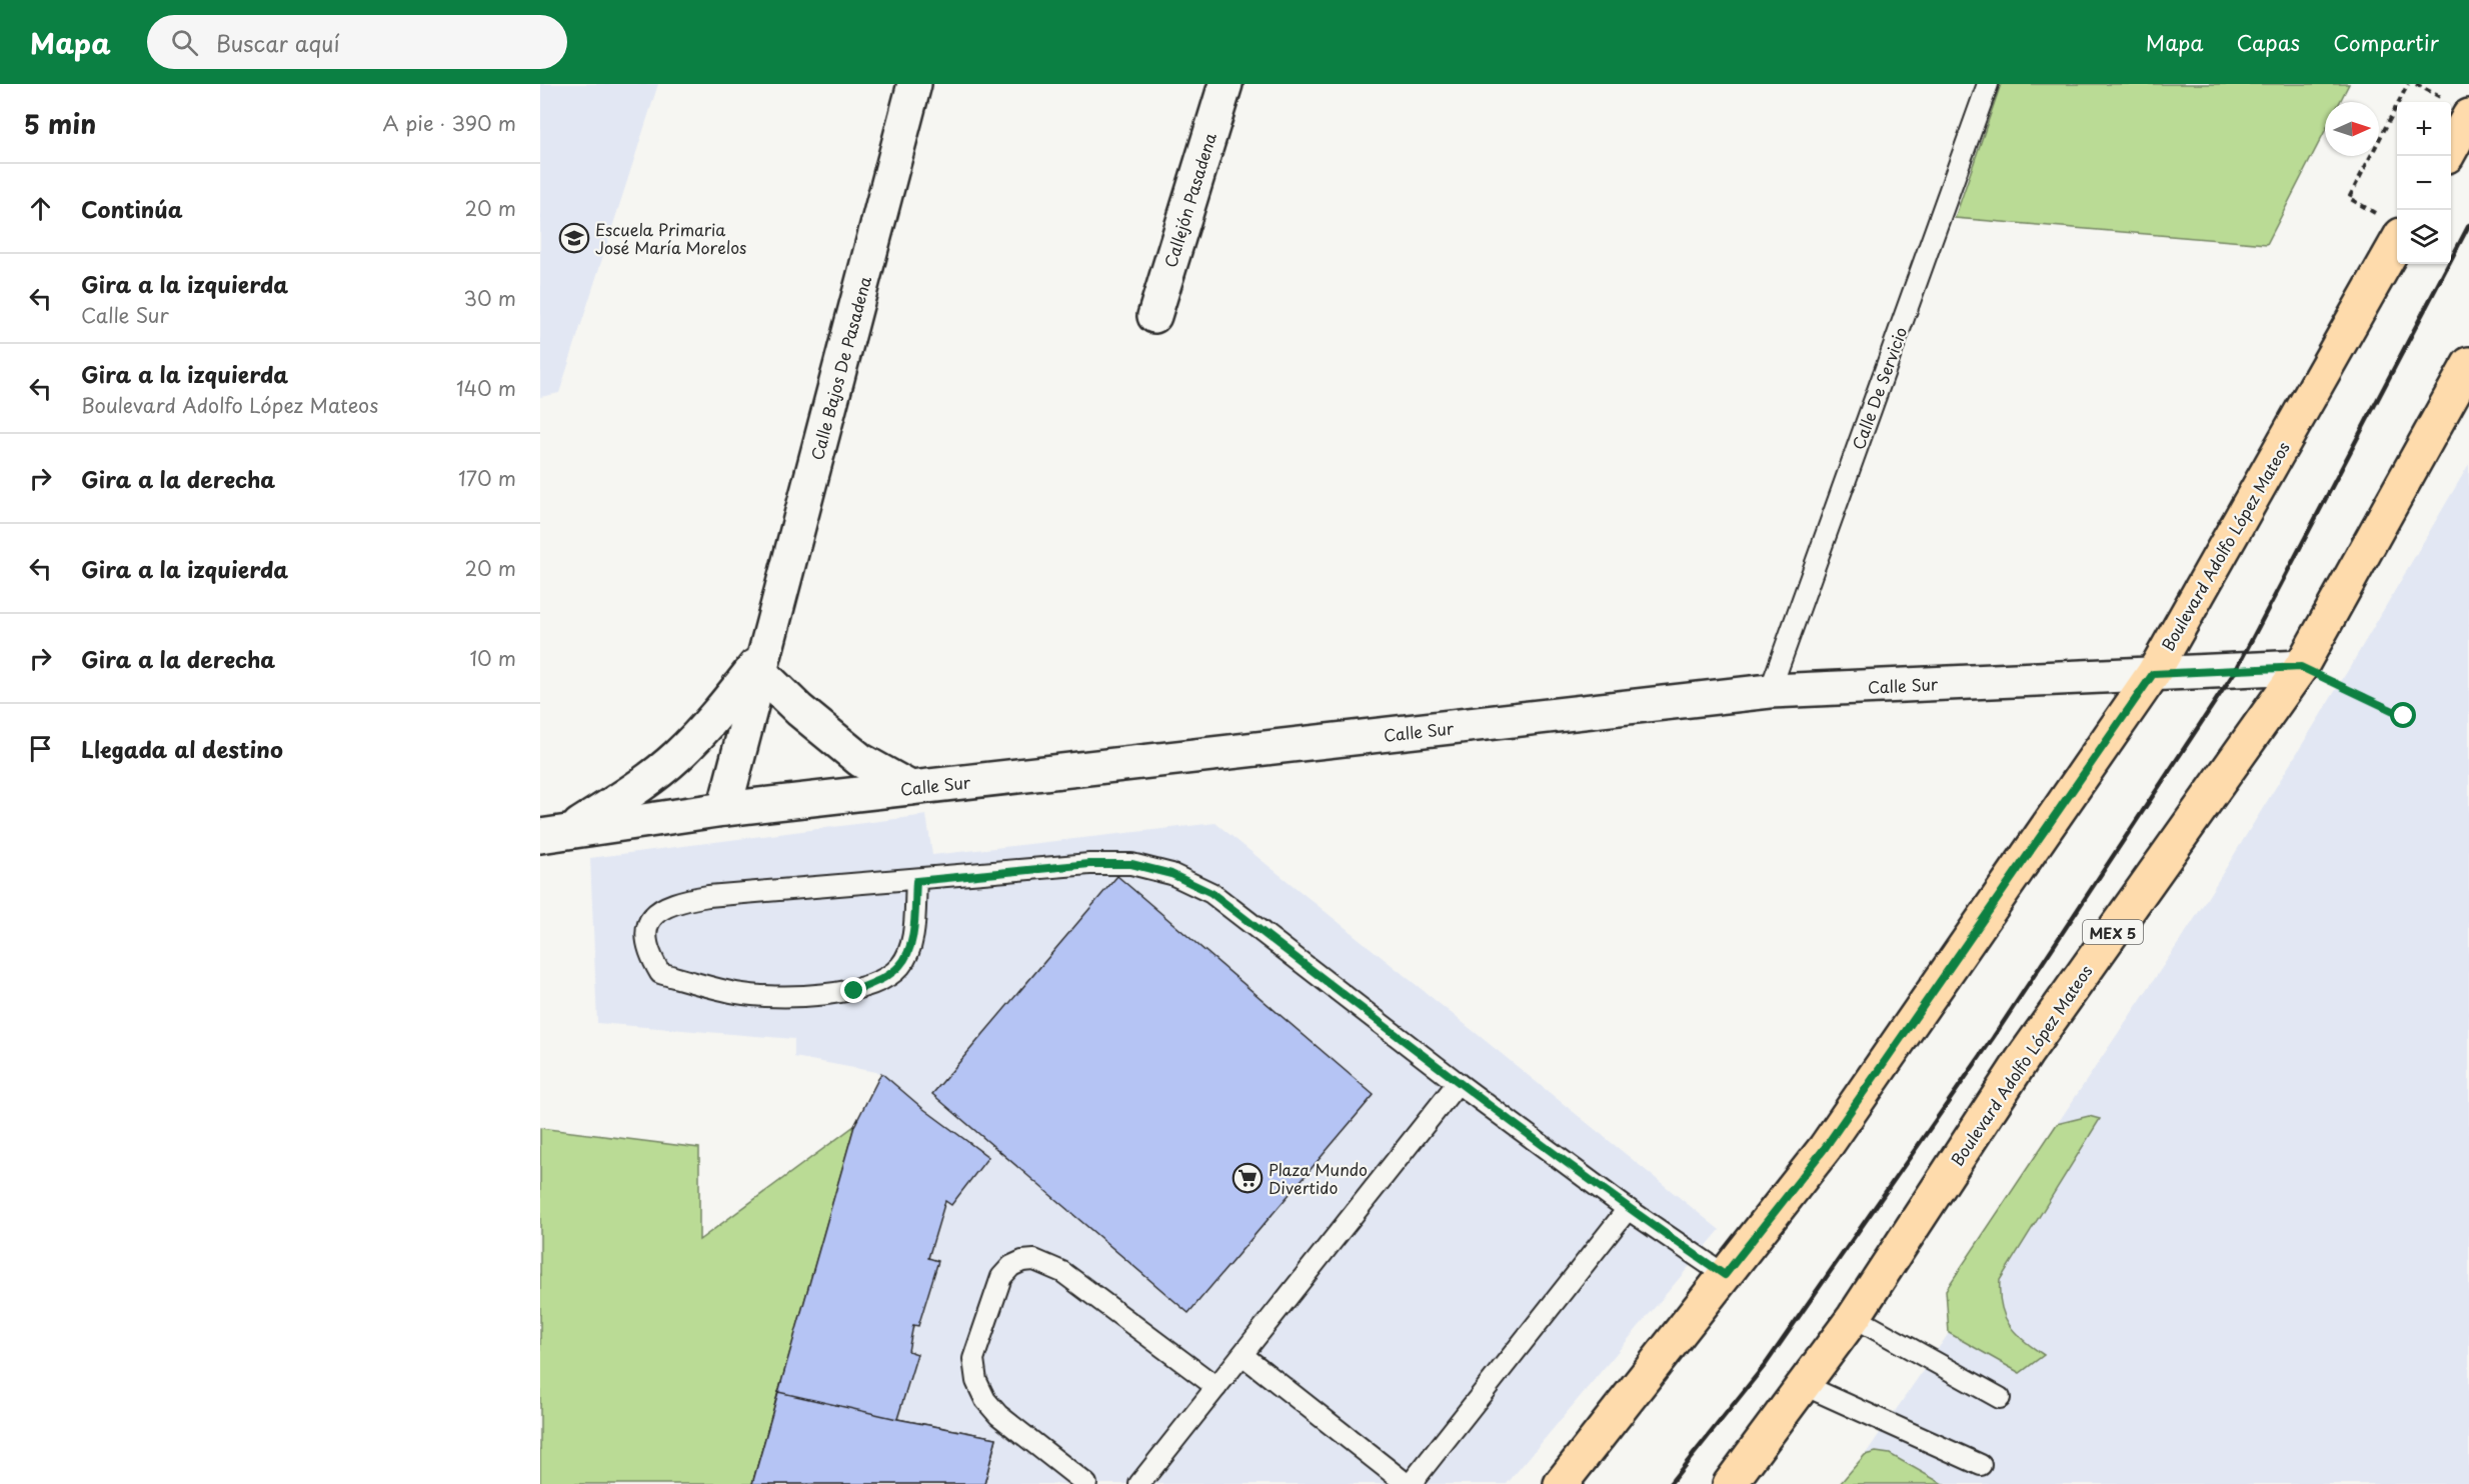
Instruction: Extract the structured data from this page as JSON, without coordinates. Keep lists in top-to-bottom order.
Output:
{
  "streets": {
    "main road": ["Boulevard Adolfo López Mateos", "MEX 5"],
    "street": ["Callejón Pasadena", "Calle Bajos De Pasadena", "Calle Sur"],
    "lane": ["Calle De Servicio"]
  },
  "crossings": [
    ["Calle Bajos De Pasadena", "Calle Sur"],
    ["Calle De Servicio", "Calle Sur"],
    ["Boulevard Adolfo López Mateos", "Calle Sur"]
  ],
  "places": {
    "school or university": ["Escuela Primaria José María Morelos"],
    "supermarket": ["Plaza Mundo Divertido"]
  },
  "north": "right",
  "page": {
    "header": "Mapa",
    "search": "Buscar aquí",
    "nav": ["Mapa", "Capas", "Compartir"],
    "heading": ["5 min", "A pie · 390 m"],
    "map_buttons": ["+", "−"],
    "list": [
      ["Continúa", "20 m"],
      ["Gira a la izquierda", "Calle Sur", "30 m"],
      ["Gira a la izquierda", "Boulevard Adolfo López Mateos", "140 m"],
      ["Gira a la derecha", "170 m"],
      ["Gira a la izquierda", "20 m"],
      ["Gira a la derecha", "10 m"],
      "Llegada al destino"
    ]
  }
}
